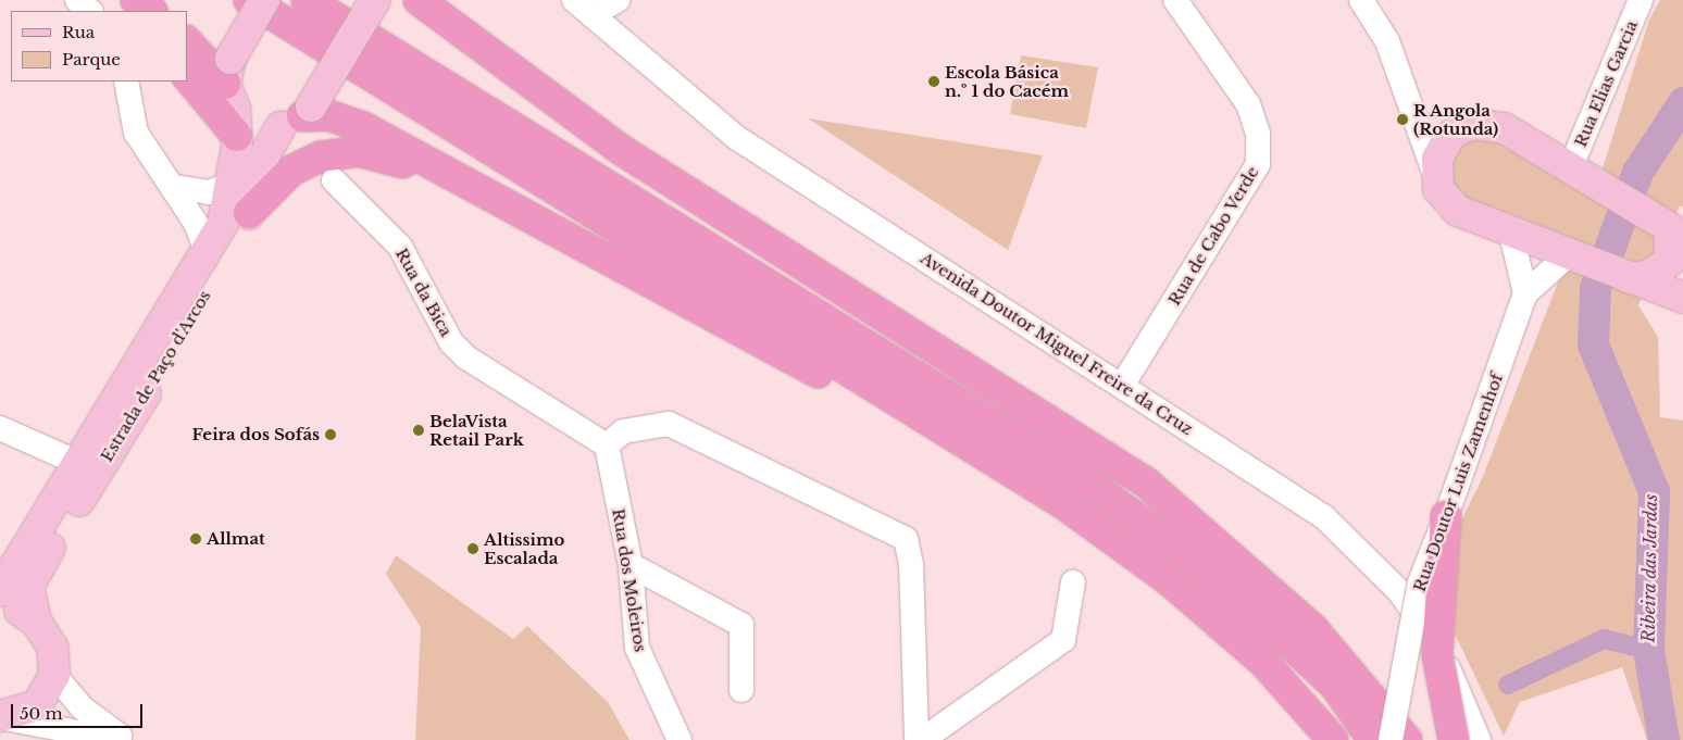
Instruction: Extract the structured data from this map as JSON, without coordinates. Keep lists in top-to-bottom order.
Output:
{
  "streets": {
    "main road": ["Estrada de Paço d'Arcos"],
    "street": [
      "Rua Elias Garcia",
      "Rua de Cabo Verde",
      "Rua da Bica",
      "Avenida Doutor Miguel Freire da Cruz",
      "Rua Doutor Luis Zamenhof",
      "Rua dos Moleiros"
    ]
  },
  "crossings": [
    ["Rua de Cabo Verde", "Avenida Doutor Miguel Freire da Cruz"],
    ["Rua da Bica", "Rua dos Moleiros"]
  ],
  "water": ["Ribeira das Jardas"],
  "places": [
    "Escola Básica n.º 1 do Cacém",
    "R Angola (Rotunda)",
    "BelaVista Retail Park",
    "Feira dos Sofás",
    "Allmat",
    "Altissimo Escalada"
  ],
  "legend": ["Rua", "Parque"],
  "scale_bar": "50 m"
}
